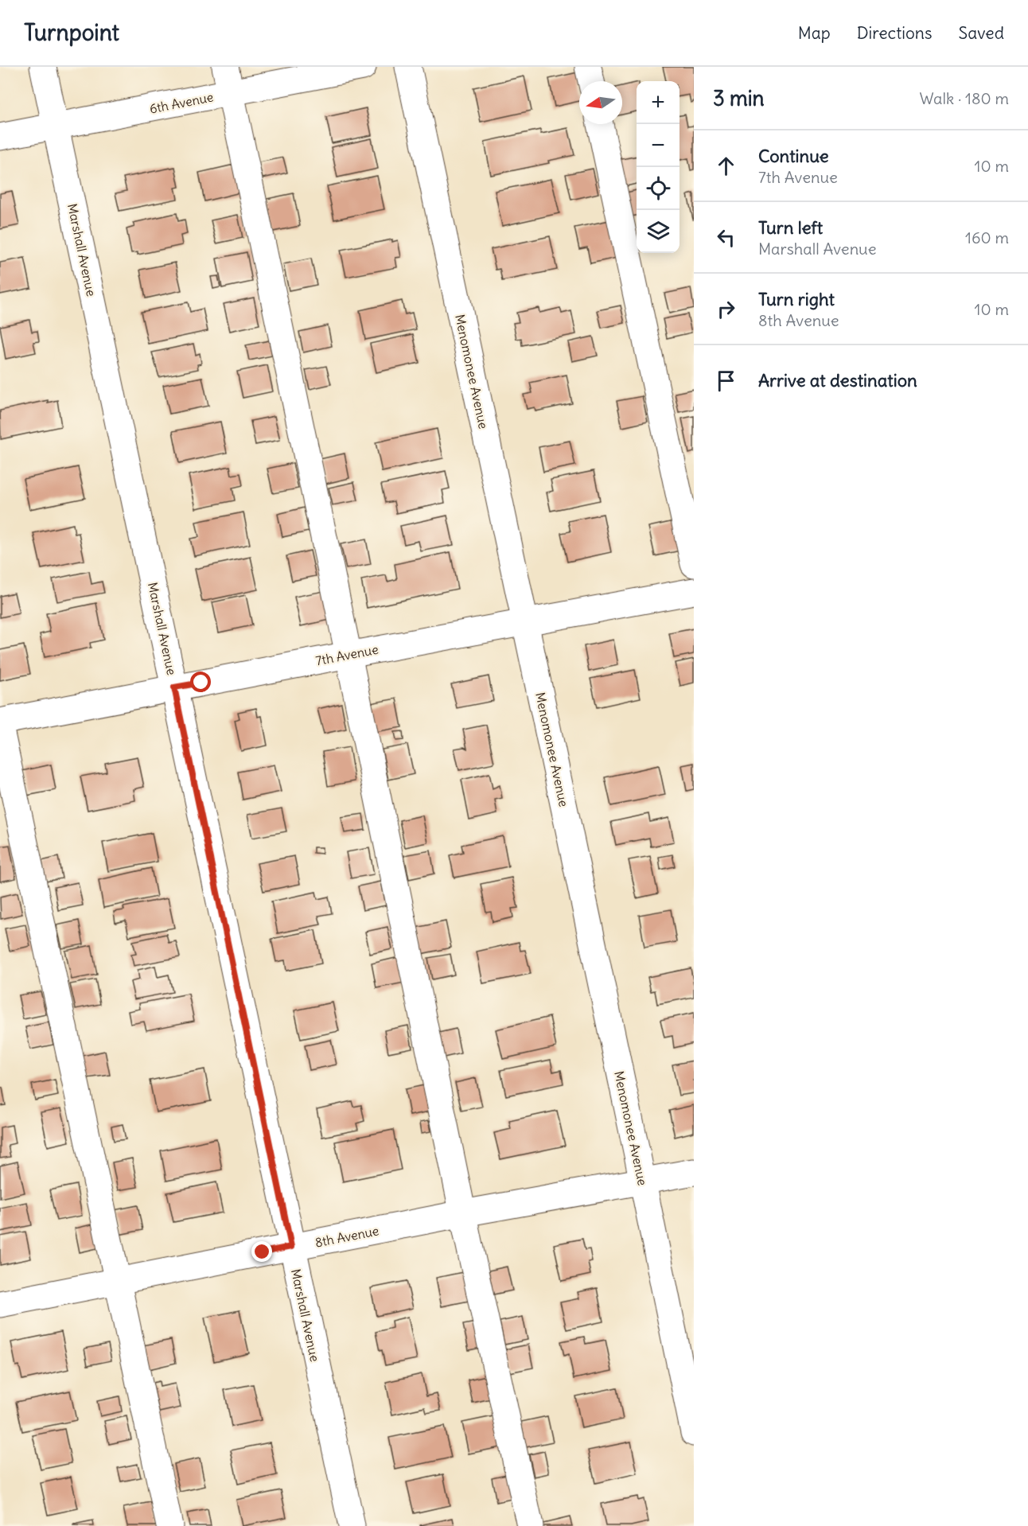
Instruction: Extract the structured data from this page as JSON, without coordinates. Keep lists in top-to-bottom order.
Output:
{
  "streets": {
    "street": [
      "6th Avenue",
      "Marshall Avenue",
      "Menomonee Avenue",
      "7th Avenue",
      "8th Avenue"
    ]
  },
  "crossings": [
    ["6th Avenue", "Marshall Avenue"],
    ["Marshall Avenue", "7th Avenue"],
    ["Marshall Avenue", "8th Avenue"],
    ["Menomonee Avenue", "7th Avenue"],
    ["Menomonee Avenue", "8th Avenue"]
  ],
  "north": "left",
  "page": {
    "header": "Turnpoint",
    "nav": ["Map", "Directions", "Saved"],
    "heading": ["3 min", "Walk · 180 m"],
    "map_buttons": ["+", "−"],
    "list": [
      ["Continue", "7th Avenue", "10 m"],
      ["Turn left", "Marshall Avenue", "160 m"],
      ["Turn right", "8th Avenue", "10 m"],
      "Arrive at destination"
    ]
  }
}
